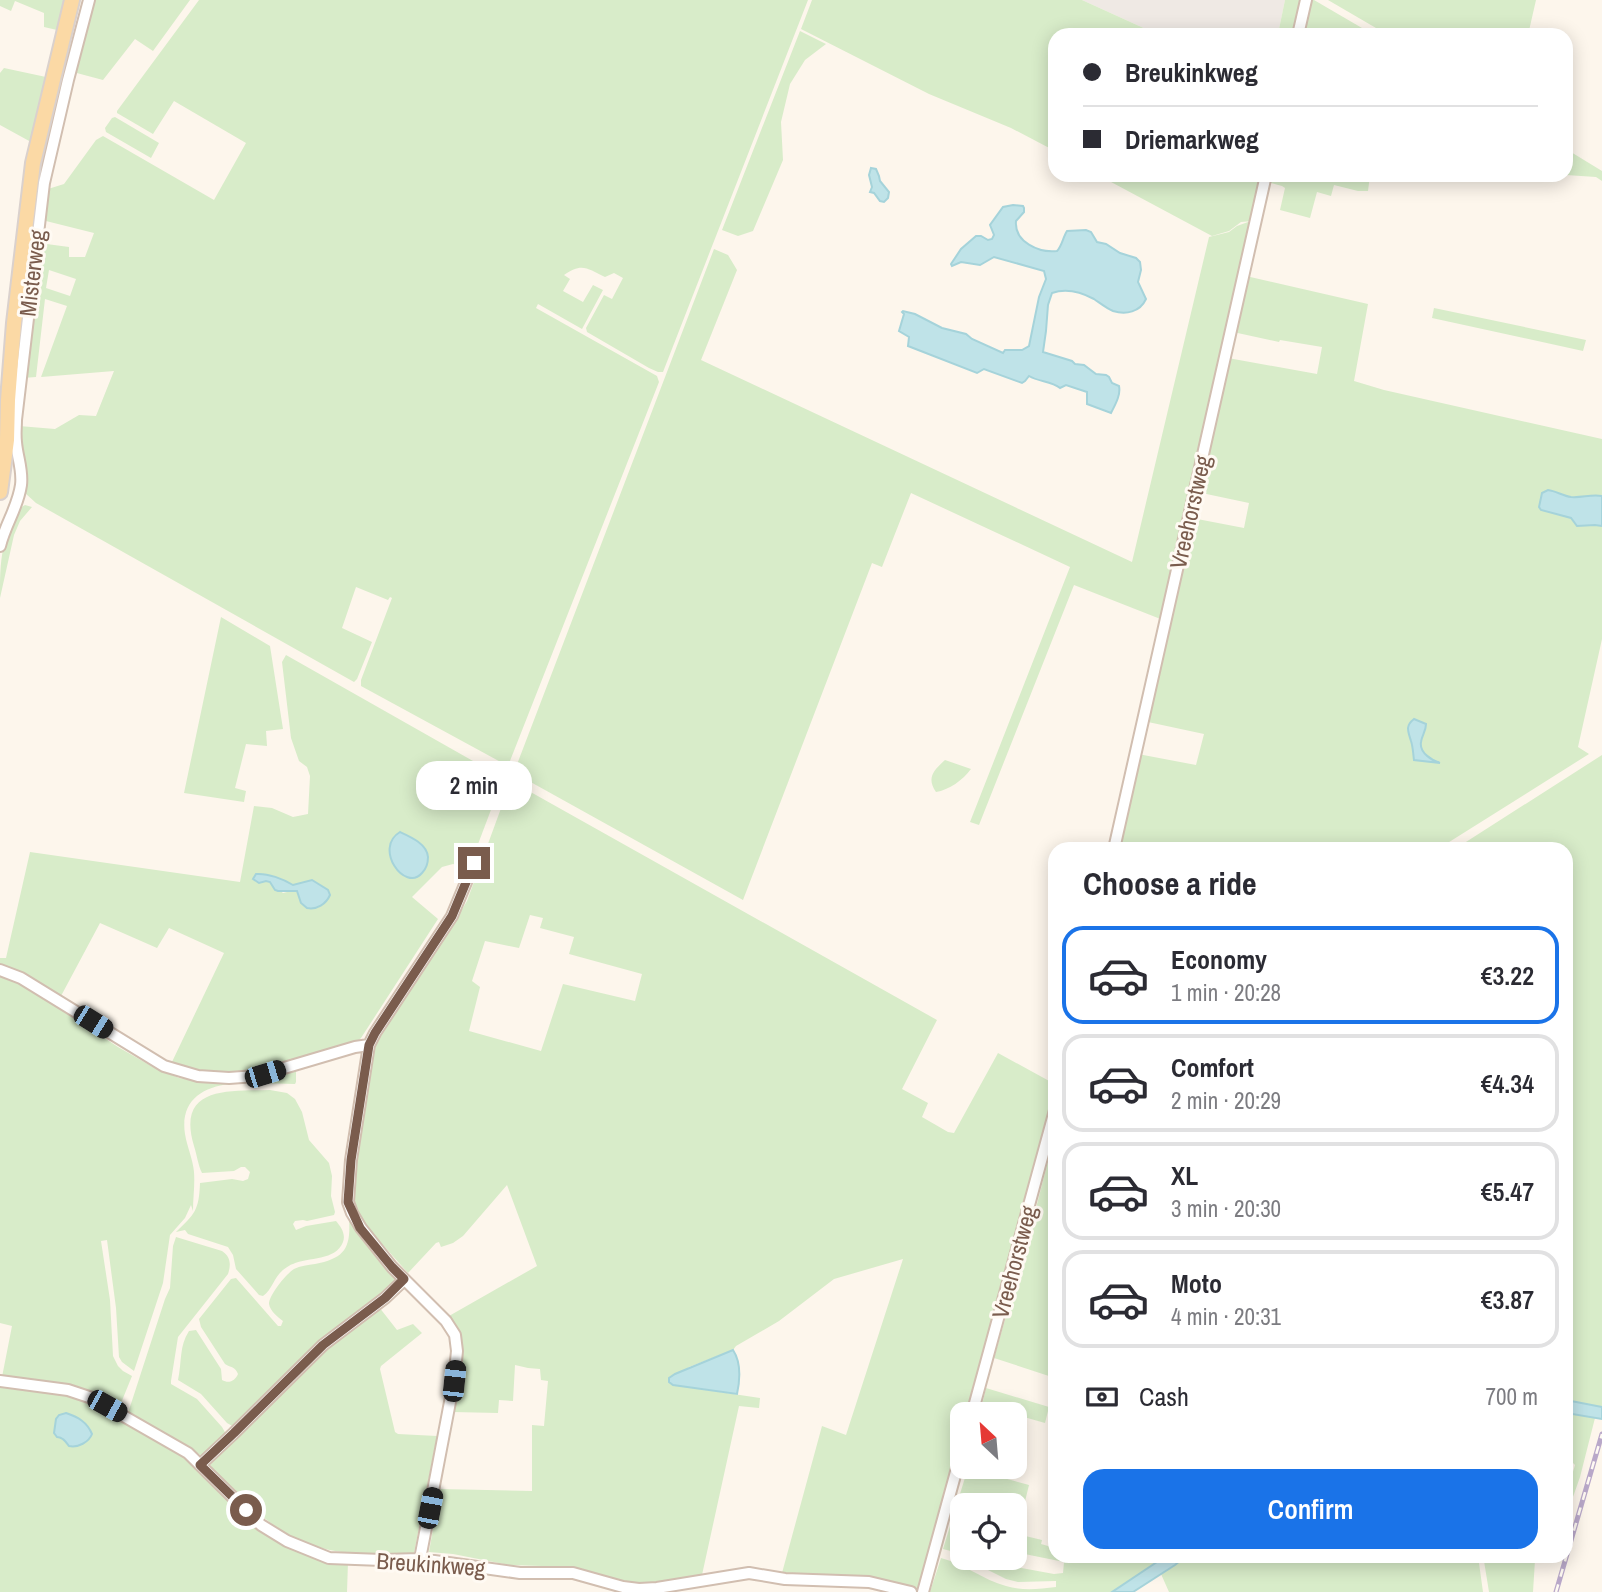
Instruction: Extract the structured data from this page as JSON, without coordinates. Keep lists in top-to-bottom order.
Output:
{
  "streets": {
    "main road": ["Misterweg"],
    "street": ["Vreehorstweg", "Breukinkweg"]
  },
  "north": "top left",
  "page": {
    "banner": ["Breukinkweg", "Driemarkweg"],
    "bubble": "2 min",
    "heading": "Choose a ride",
    "list": [
      {
        "name": "Economy",
        "note": "1 min · 20:28",
        "value": "€3.22"
      },
      {
        "name": "Comfort",
        "note": "2 min · 20:29",
        "value": "€4.34"
      },
      {
        "name": "XL",
        "note": "3 min · 20:30",
        "value": "€5.47"
      },
      {
        "name": "Moto",
        "note": "4 min · 20:31",
        "value": "€3.87"
      }
    ],
    "pay": ["Cash", "700 m"],
    "buttons": "Confirm"
  }
}
